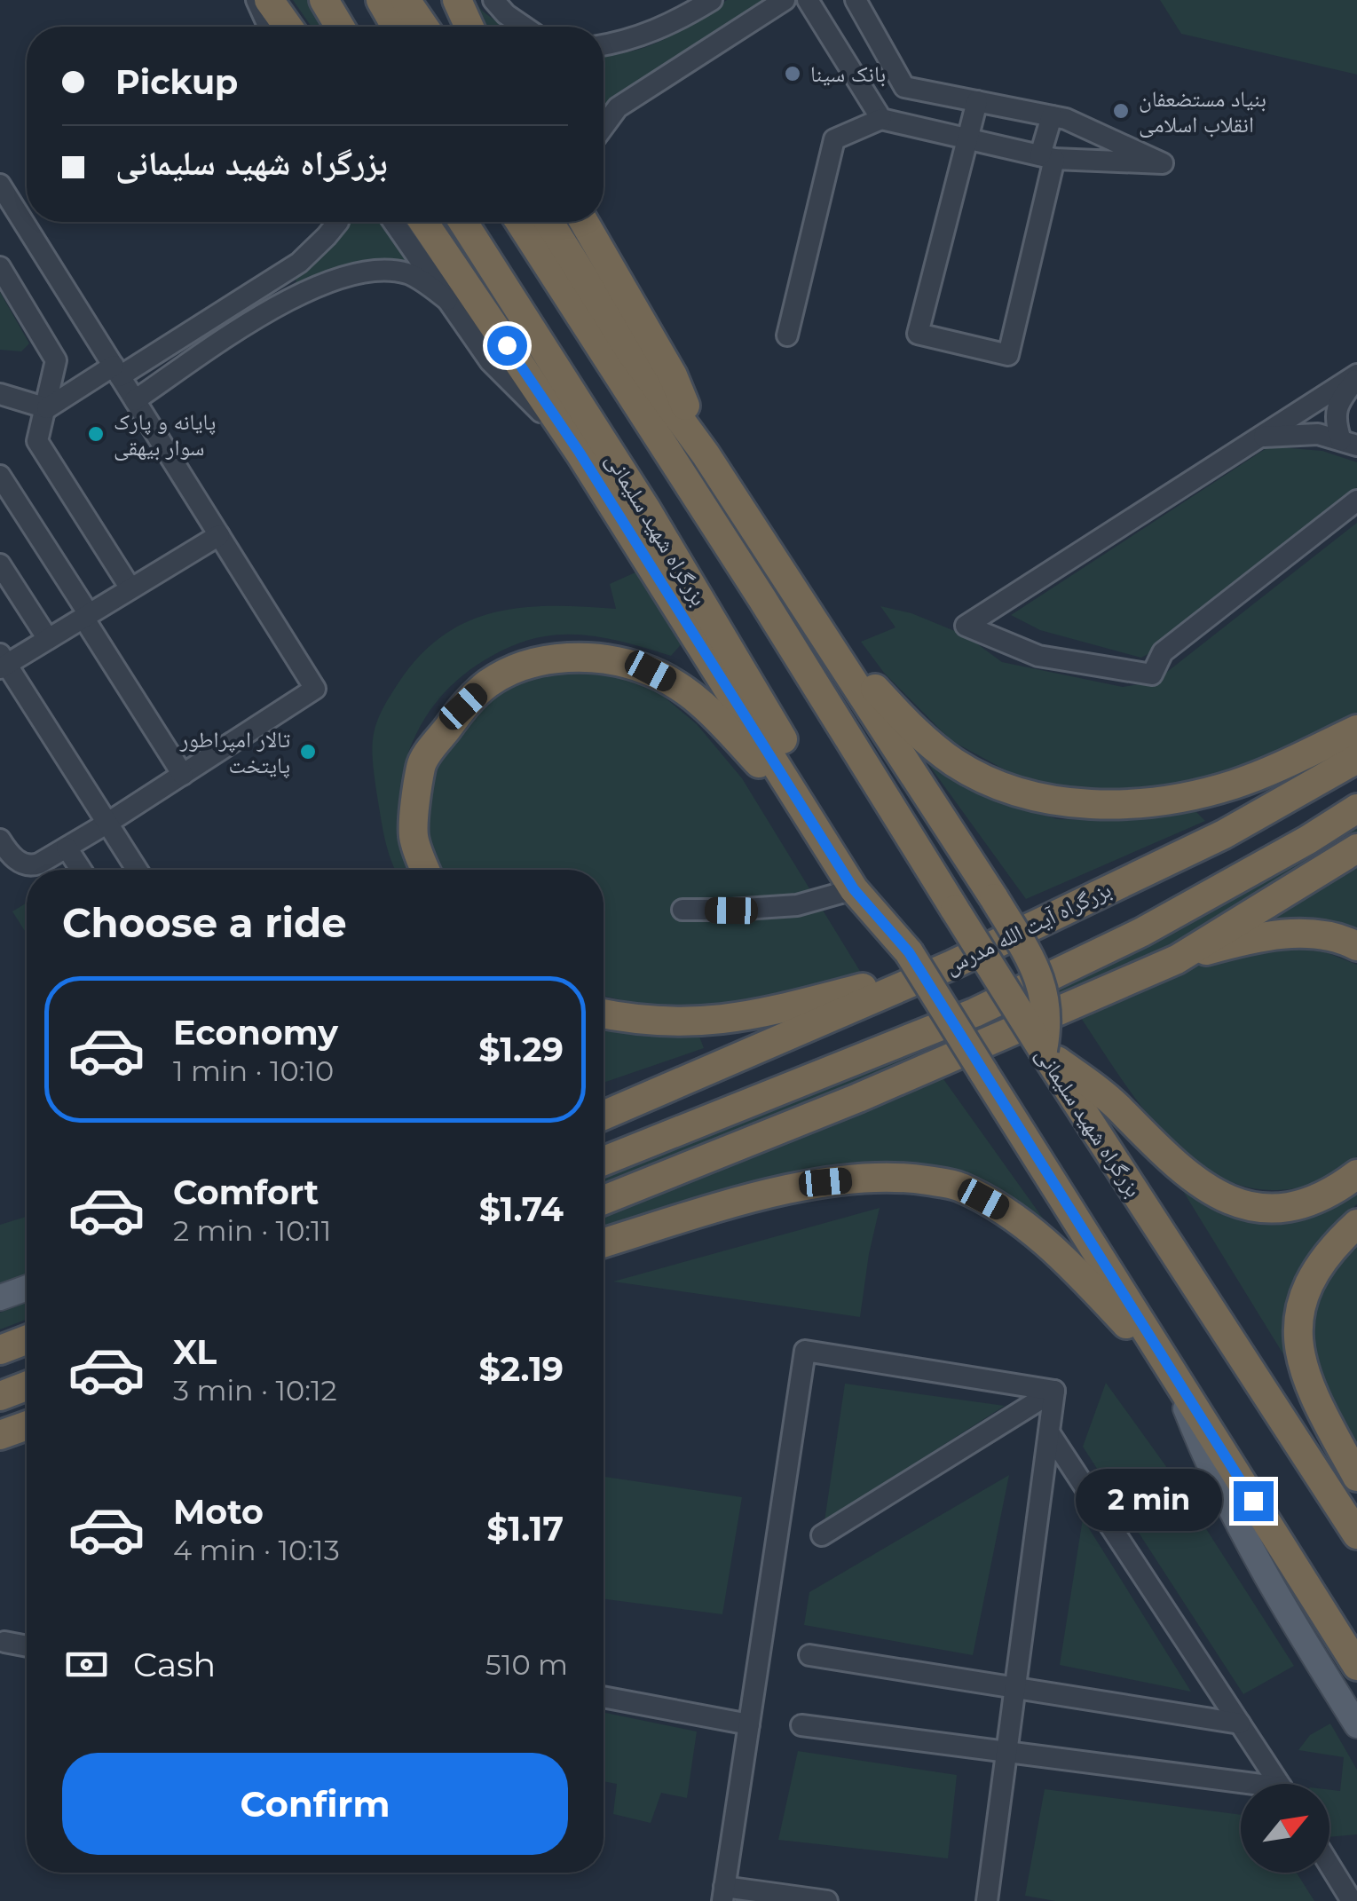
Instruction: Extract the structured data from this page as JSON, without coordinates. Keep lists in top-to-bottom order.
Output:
{
  "streets": {
    "highway": ["بزرگراه شهید سلیمانی", "بزرگراه آیت الله مدرس"]
  },
  "places": [
    "بانک سینا",
    "بنیاد مستضعفان انقلاب اسلامی",
    "پایانه و پارک سوار بیهقی",
    "تالار امپراطور پایتخت"
  ],
  "north": "top right",
  "page": {
    "banner": ["Pickup", "بزرگراه شهید سلیمانی"],
    "heading": "Choose a ride",
    "list": [
      {
        "name": "Economy",
        "note": "1 min · 10:10",
        "value": "$1.29"
      },
      {
        "name": "Comfort",
        "note": "2 min · 10:11",
        "value": "$1.74"
      },
      {
        "name": "XL",
        "note": "3 min · 10:12",
        "value": "$2.19"
      },
      {
        "name": "Moto",
        "note": "4 min · 10:13",
        "value": "$1.17"
      }
    ],
    "bubble": "2 min",
    "pay": ["Cash", "510 m"],
    "buttons": "Confirm"
  }
}
